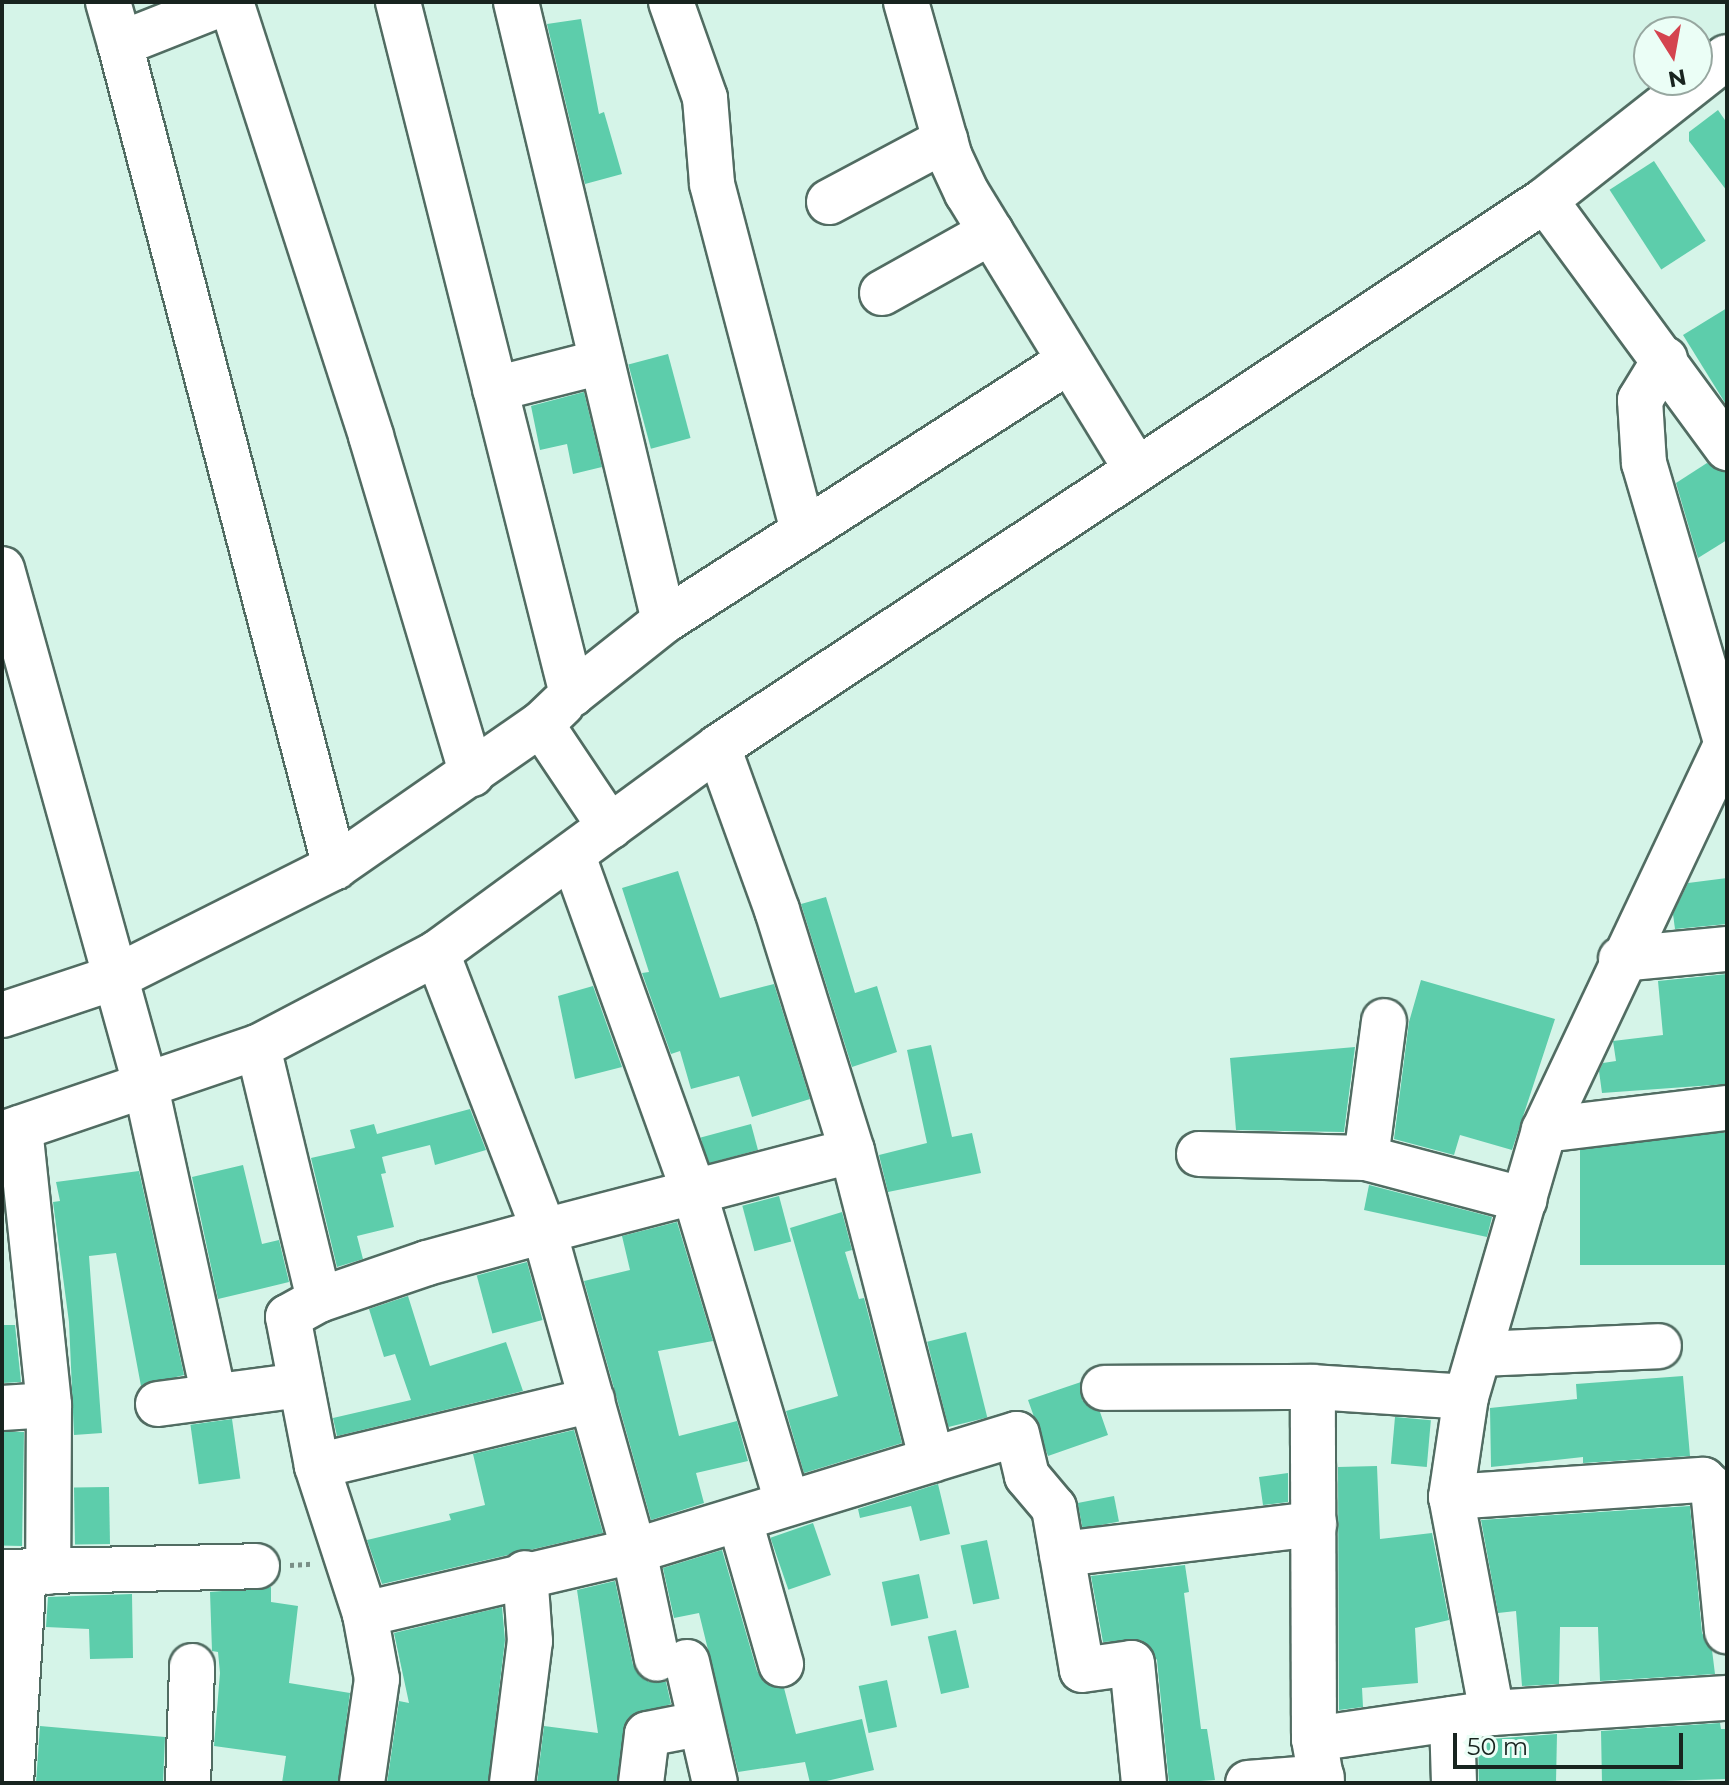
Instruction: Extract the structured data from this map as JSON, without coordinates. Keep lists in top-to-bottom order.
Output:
{
  "scale_bar": "50 m",
  "north": "bottom"
}
